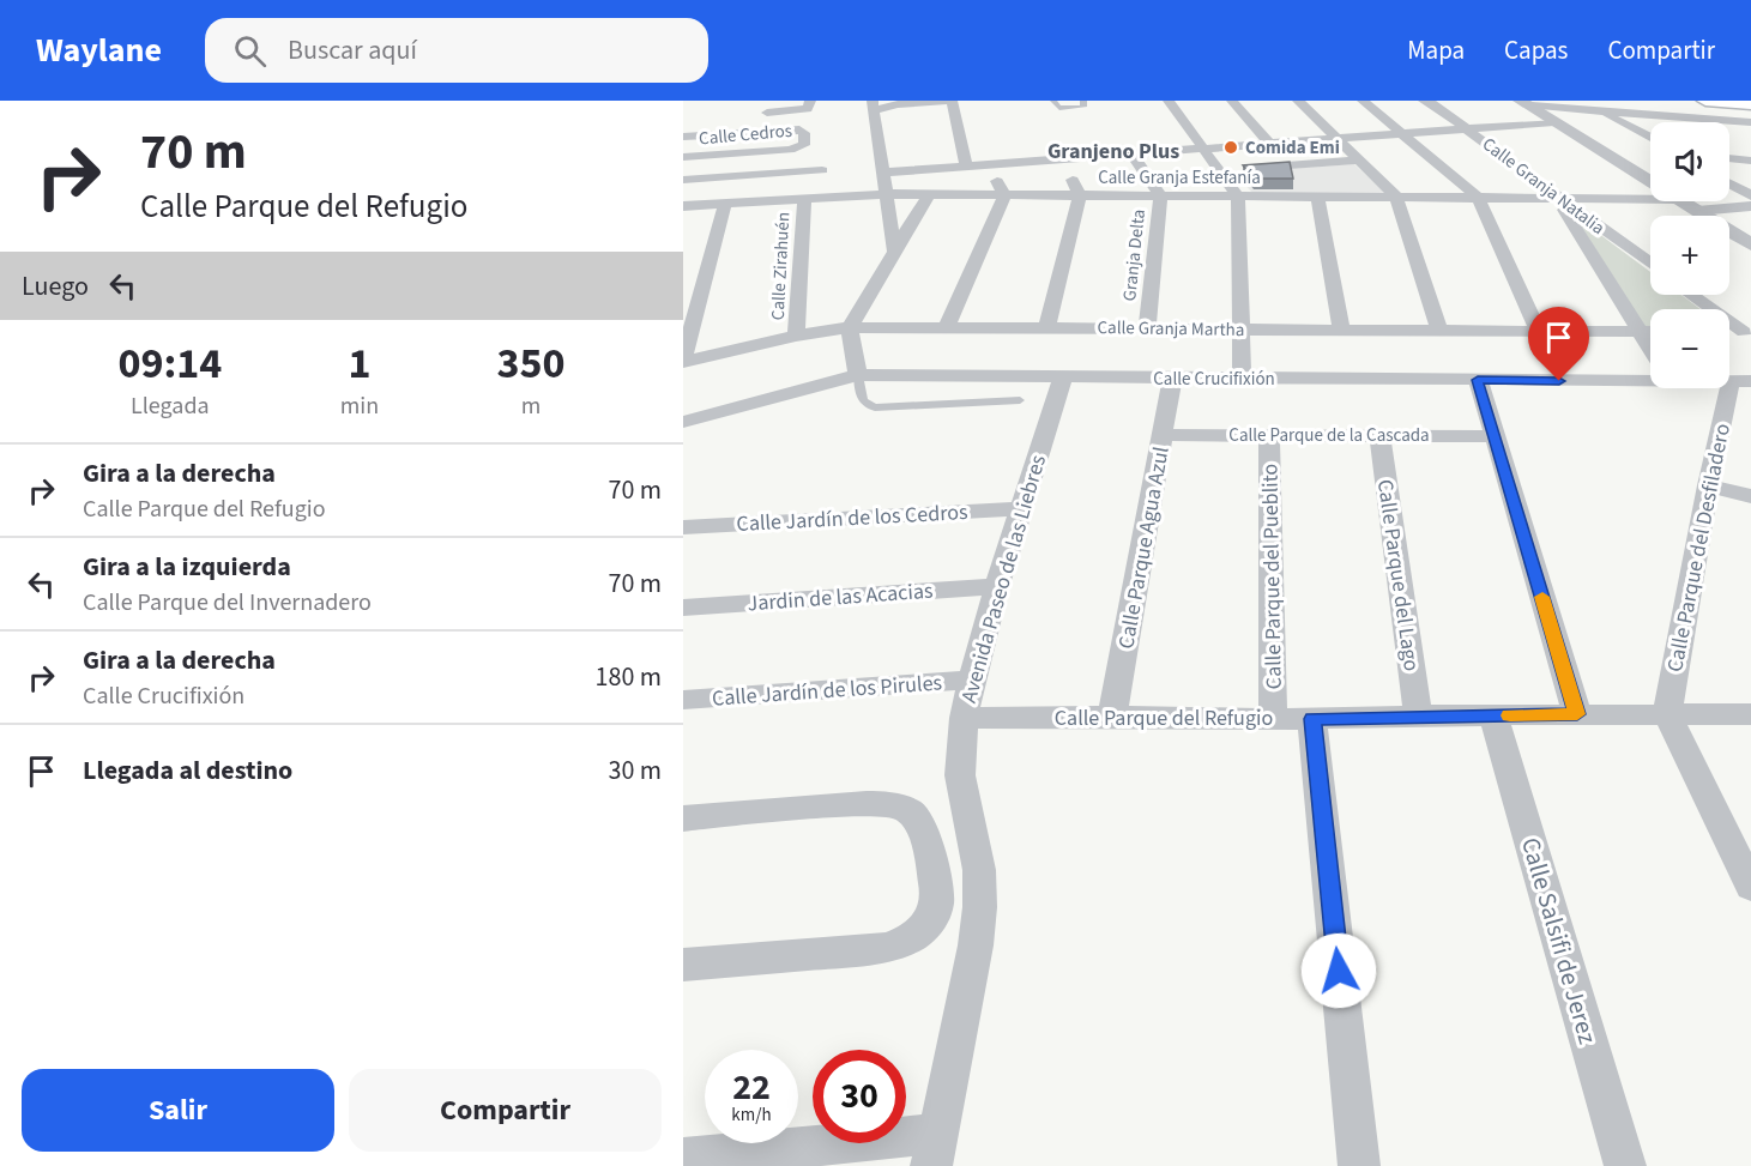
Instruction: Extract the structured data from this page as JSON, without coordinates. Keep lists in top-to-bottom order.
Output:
{
  "streets": {
    "street": [
      "Calle Cedros",
      "Calle Granja Estefanía",
      "Calle Granja Natalia",
      "Granja Delta",
      "Calle Zirahuén",
      "Calle Granja Martha",
      "Calle Crucifixión",
      "Calle Parque de la Cascada",
      "Calle Jardín de los Cedros",
      "Calle Parque Agua Azul",
      "Calle Parque del Desfiladero",
      "Calle Parque del Lago",
      "Calle Parque del Pueblito",
      "Avenida Paseo de las Liebres",
      "Jardin de las Acacias",
      "Calle Jardín de los Pirules",
      "Calle Parque del Refugio",
      "Calle Salsifi de Jerez"
    ]
  },
  "crossings": [
    ["Calle Granja Estefanía", "Calle Granja Natalia"],
    ["Calle Granja Estefanía", "Granja Delta"],
    ["Calle Granja Estefanía", "Calle Zirahuén"],
    ["Granja Delta", "Calle Granja Martha"],
    ["Calle Zirahuén", "Calle Granja Martha"],
    ["Calle Crucifixión", "Calle Parque Agua Azul"],
    ["Calle Crucifixión", "Avenida Paseo de las Liebres"],
    ["Calle Parque de la Cascada", "Calle Parque Agua Azul"],
    ["Calle Parque de la Cascada", "Calle Parque del Lago"],
    ["Calle Parque de la Cascada", "Calle Parque del Pueblito"],
    ["Calle Jardín de los Cedros", "Avenida Paseo de las Liebres"],
    ["Calle Parque Agua Azul", "Calle Parque del Refugio"],
    ["Calle Parque del Desfiladero", "Calle Parque del Refugio"],
    ["Calle Parque del Lago", "Calle Parque del Refugio"],
    ["Calle Parque del Pueblito", "Calle Parque del Refugio"],
    ["Avenida Paseo de las Liebres", "Jardin de las Acacias"],
    ["Avenida Paseo de las Liebres", "Calle Jardín de los Pirules"],
    ["Avenida Paseo de las Liebres", "Calle Parque del Refugio"],
    ["Calle Parque del Refugio", "Calle Salsifi de Jerez"]
  ],
  "districts": ["Granjeno Plus"],
  "places": ["Comida Emi"],
  "page": {
    "header": "Waylane",
    "search": "Buscar aquí",
    "nav": ["Mapa", "Capas", "Compartir"],
    "turn": ["70 m", "Calle Parque del Refugio"],
    "map_buttons": ["+", "−"],
    "then": "Luego",
    "eta": [
      "09:14",
      "Llegada",
      "1",
      "min",
      "350",
      "m"
    ],
    "list": [
      {
        "name": "Gira a la derecha",
        "note": "Calle Parque del Refugio",
        "value": "70 m"
      },
      {
        "name": "Gira a la izquierda",
        "note": "Calle Parque del Invernadero",
        "value": "70 m"
      },
      {
        "name": "Gira a la derecha",
        "note": "Calle Crucifixión",
        "value": "180 m"
      },
      {
        "name": "Llegada al destino",
        "value": "30 m"
      }
    ],
    "speed": "22 km/h",
    "limit": "30",
    "buttons": ["Salir", "Compartir"]
  }
}
